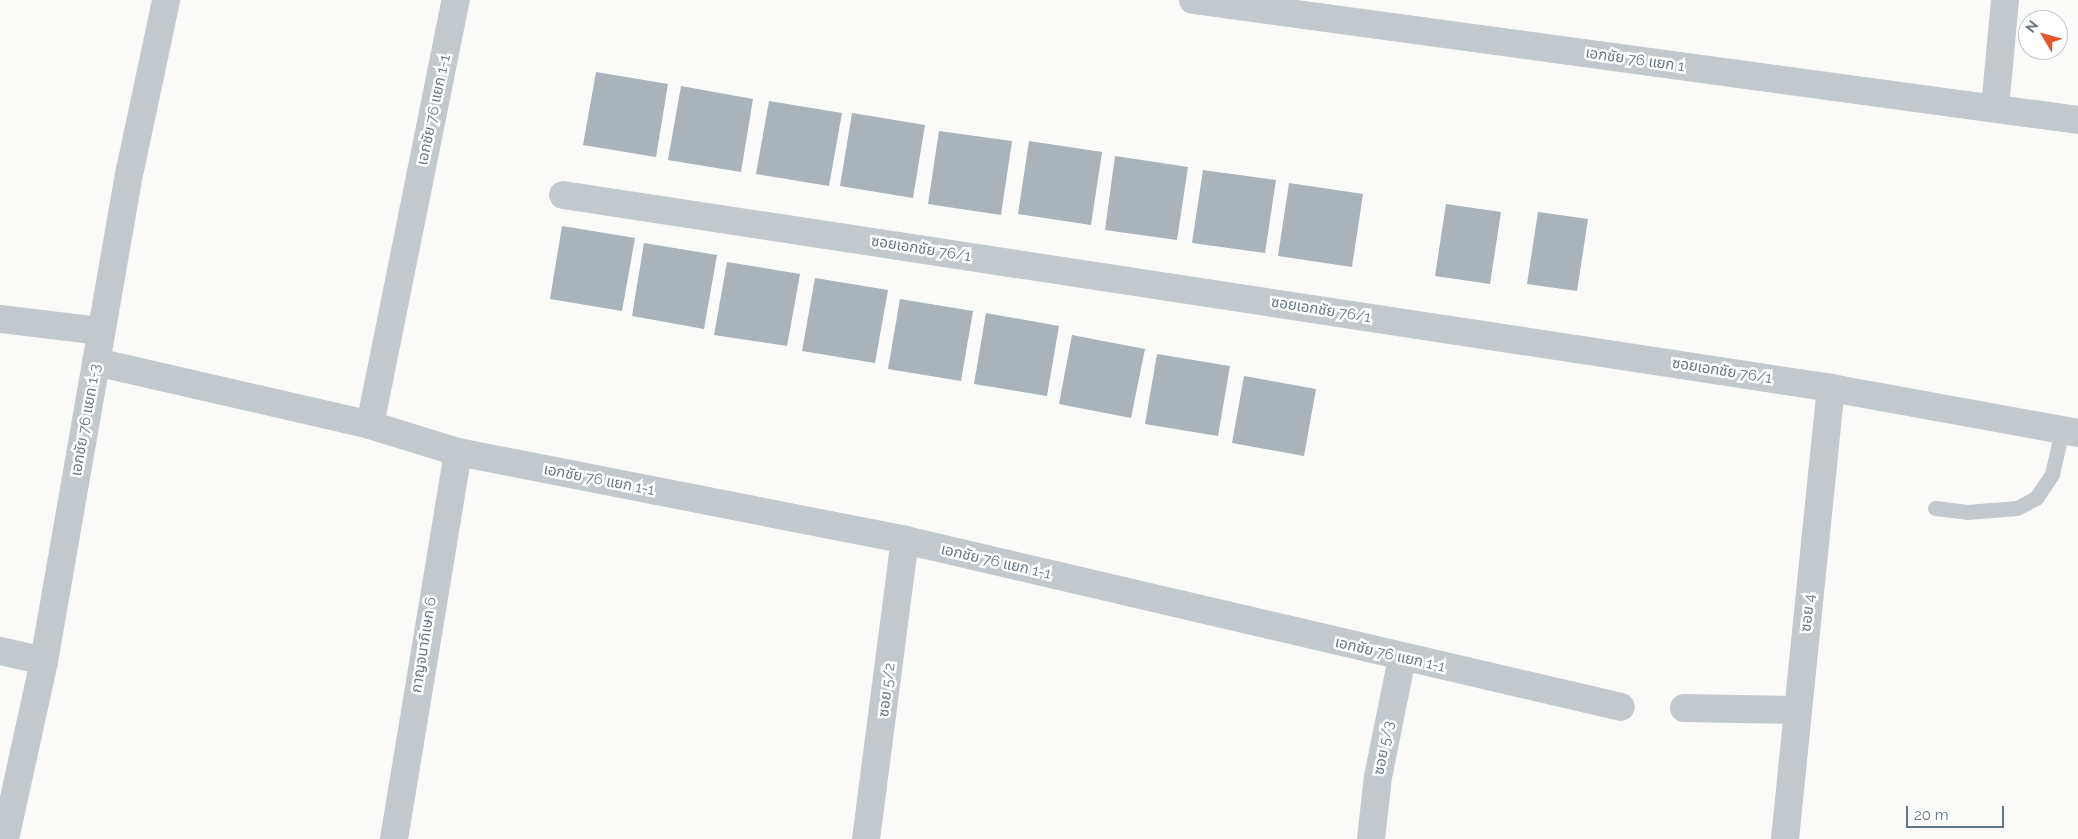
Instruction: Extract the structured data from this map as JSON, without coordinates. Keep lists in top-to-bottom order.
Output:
{
  "streets": {
    "street": [
      "เอกชัย 76 แยก 1",
      "เอกชัย 76 แยก 1-1",
      "ซอยเอกชัย 76/1",
      "เอกชัย 76 แยก 1-3",
      "ซอย 4",
      "กาญจนาภิเษก 6",
      "ซอย 5/2",
      "ซอย 5/3"
    ]
  },
  "crossings": [
    ["เอกชัย 76 แยก 1-1", "เอกชัย 76 แยก 1-3"],
    ["เอกชัย 76 แยก 1-1", "กาญจนาภิเษก 6"],
    ["เอกชัย 76 แยก 1-1", "ซอย 5/2"],
    ["เอกชัย 76 แยก 1-1", "ซอย 5/3"],
    ["ซอยเอกชัย 76/1", "ซอย 4"]
  ],
  "scale_bar": "20 m",
  "north": "top left"
}
